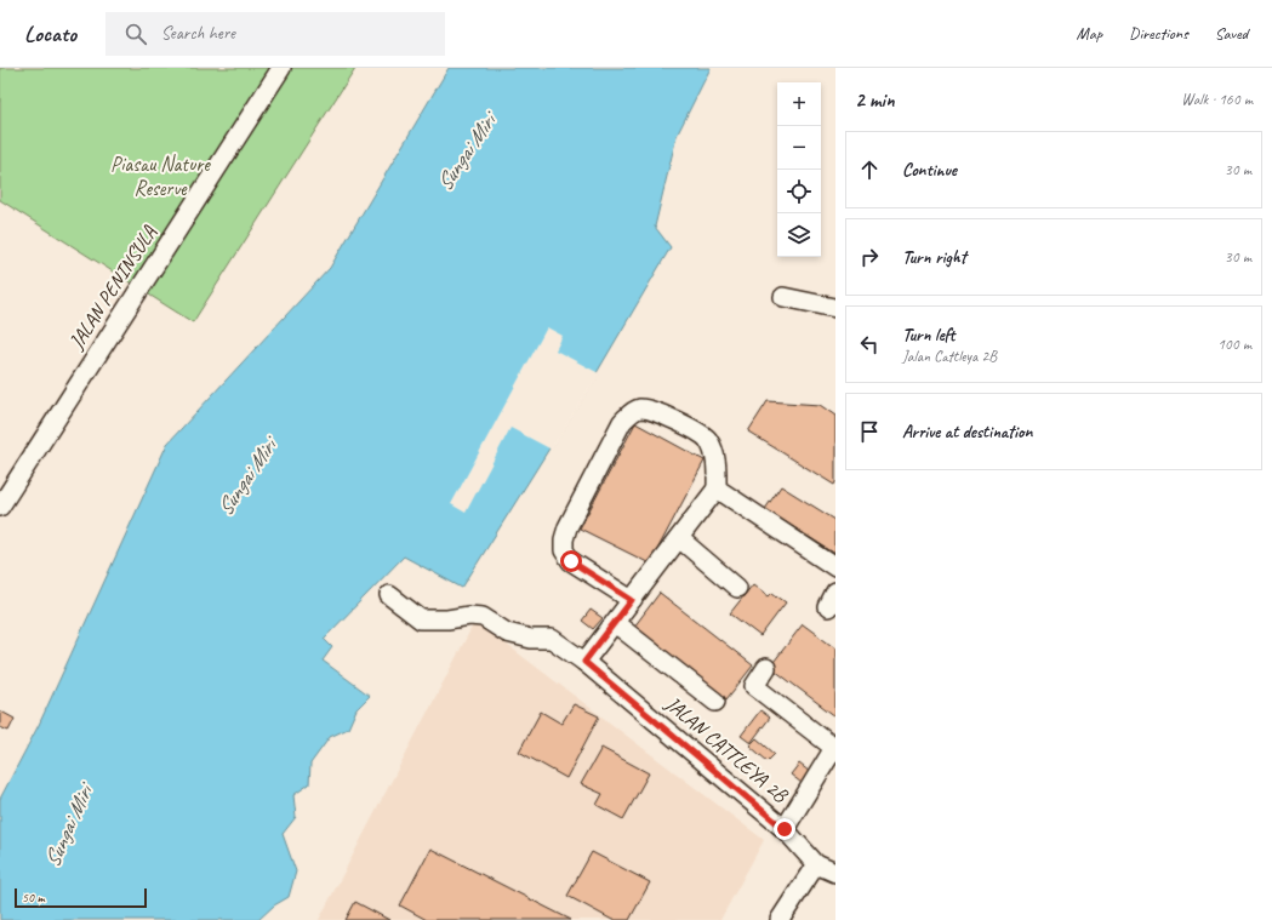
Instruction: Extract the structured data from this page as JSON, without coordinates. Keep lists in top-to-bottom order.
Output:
{
  "streets": {
    "street": ["JALAN PENINSULA", "JALAN CATTLEYA 2B"]
  },
  "water": ["Sungai Miri"],
  "parks": ["Piasau Nature Reserve"],
  "scale_bar": "50 m",
  "page": {
    "header": "Locato",
    "search": "Search here",
    "nav": ["Map", "Directions", "Saved"],
    "heading": ["2 min", "Walk · 160 m"],
    "map_buttons": ["+", "−"],
    "list": [
      ["Continue", "30 m"],
      ["Turn right", "30 m"],
      ["Turn left", "Jalan Cattleya 2B", "100 m"],
      "Arrive at destination"
    ],
    "scale": "50 m"
  }
}
